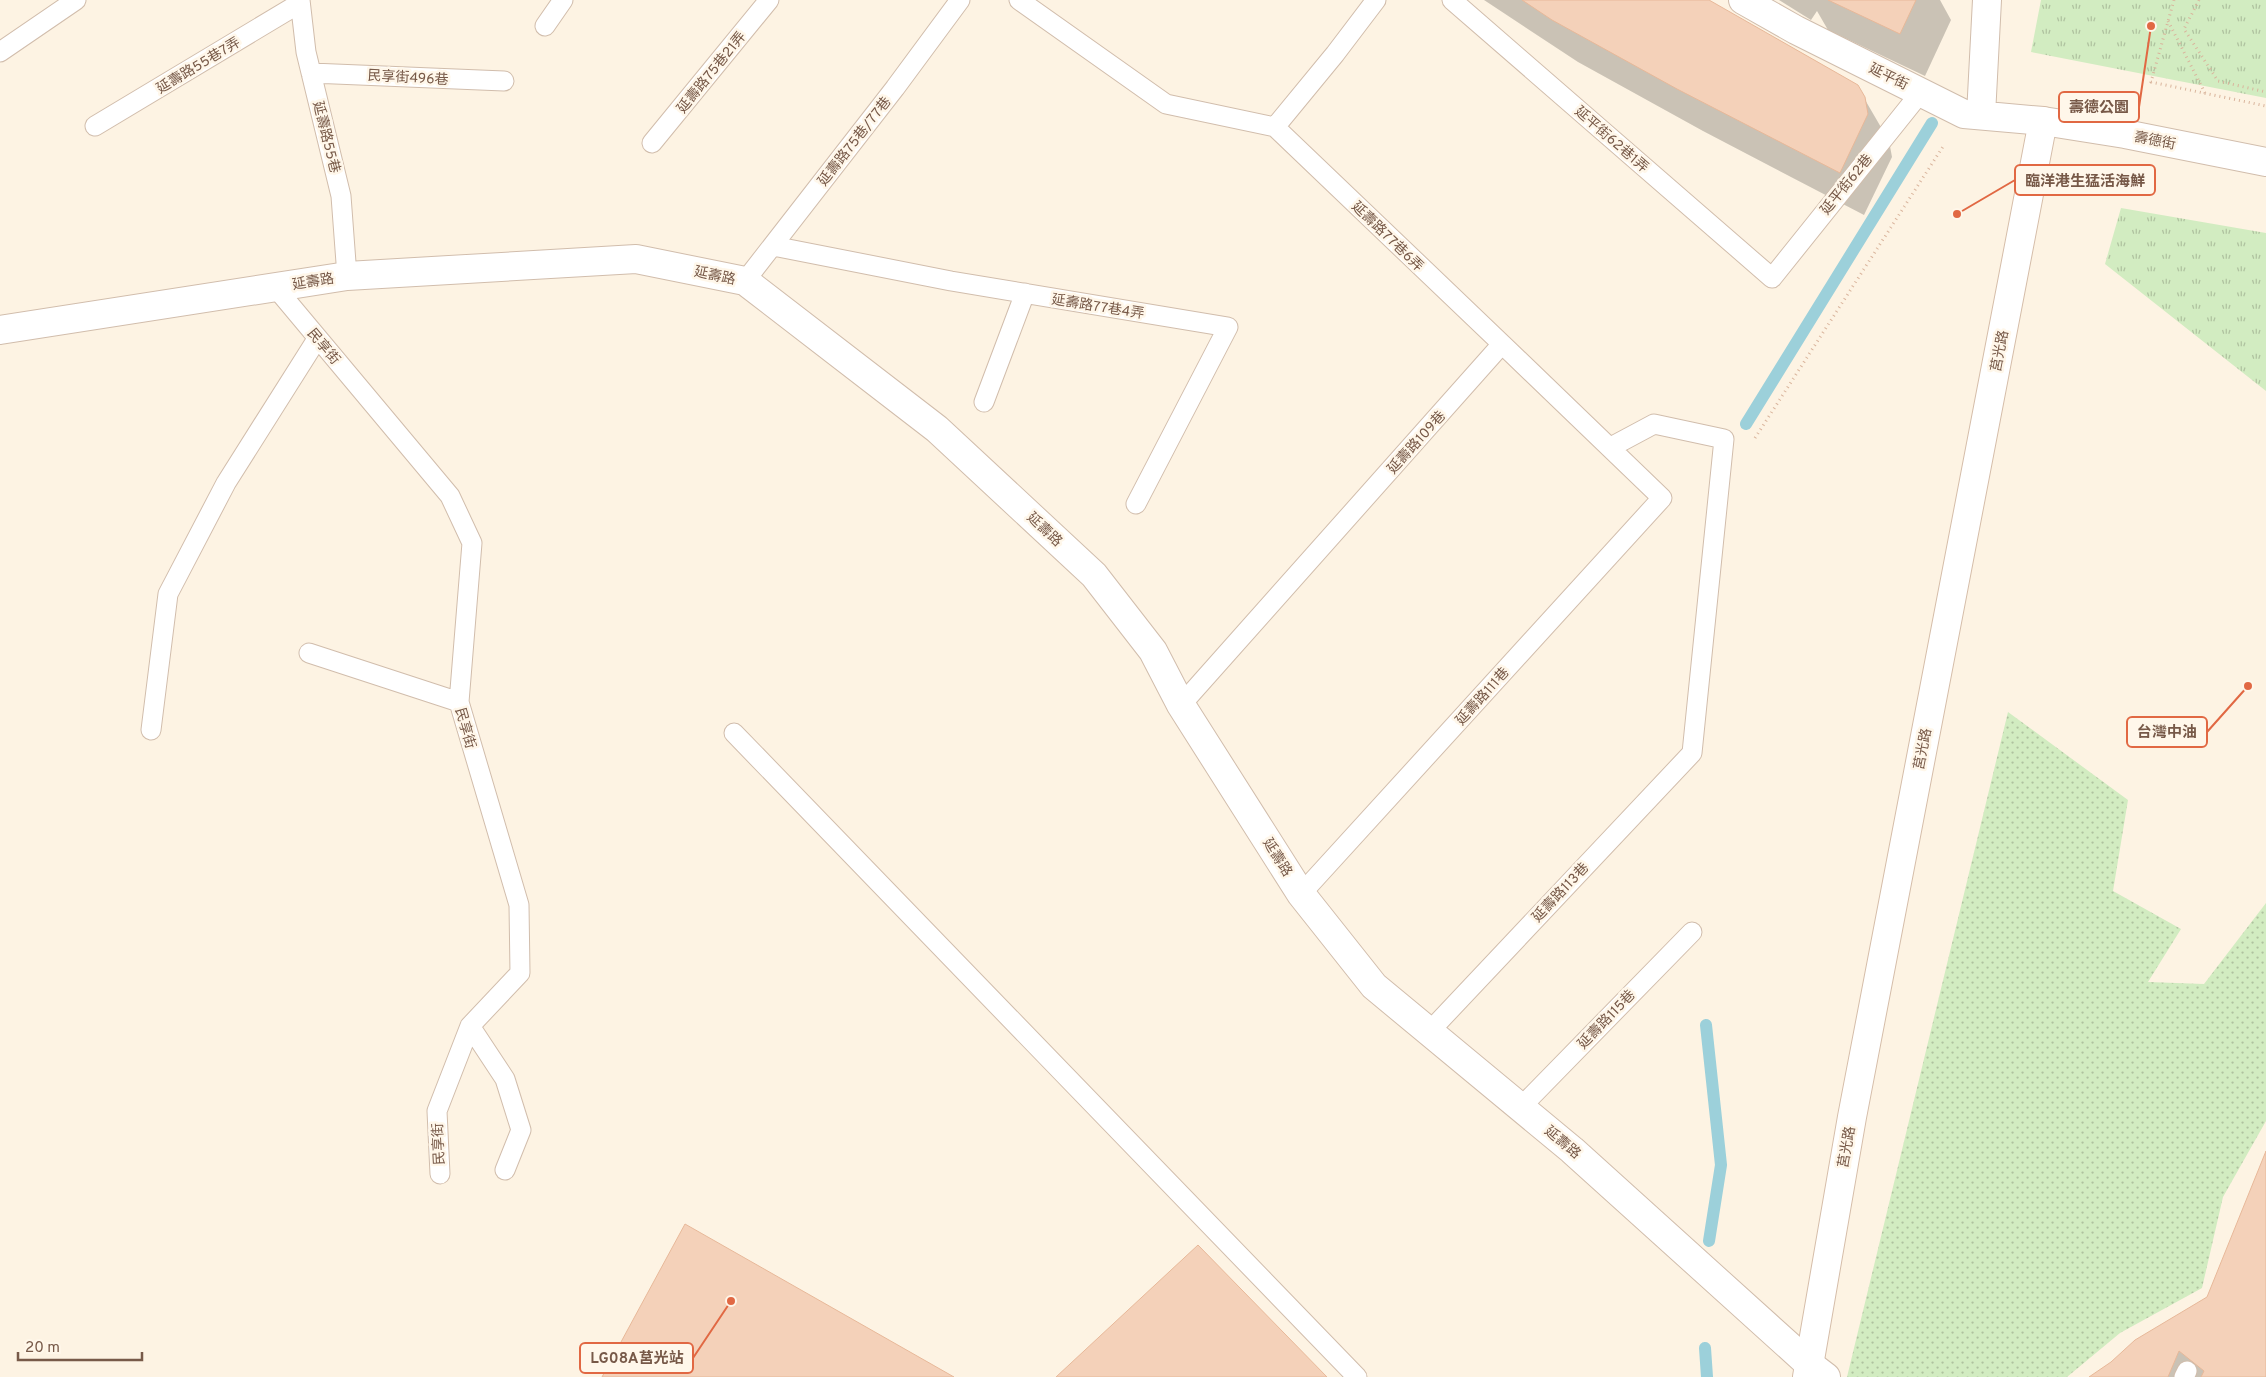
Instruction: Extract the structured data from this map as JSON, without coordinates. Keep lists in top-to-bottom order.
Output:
{
  "streets": {
    "street": [
      "延平街",
      "壽德街",
      "延壽路",
      "莒光路"
    ],
    "lane": [
      "延壽路55巷7弄",
      "延壽路75巷21弄",
      "民享街496巷",
      "延壽路55巷",
      "延平街62巷1弄",
      "延壽路75巷/77巷",
      "延平街62巷",
      "延壽路77巷6弄",
      "延壽路77巷4弄",
      "民享街",
      "延壽路109巷",
      "延壽路111巷",
      "延壽路113巷",
      "延壽路115巷"
    ]
  },
  "crossings": [
    ["延壽路55巷7弄", "延壽路55巷"],
    ["延平街", "壽德街"],
    ["延平街", "延平街62巷"],
    ["延平街", "莒光路"],
    ["民享街496巷", "延壽路55巷"],
    ["延壽路55巷", "延壽路"],
    ["延平街62巷1弄", "延平街62巷"],
    ["壽德街", "莒光路"],
    ["延壽路75巷/77巷", "延壽路"],
    ["延壽路75巷/77巷", "延壽路77巷4弄"],
    ["延壽路77巷6弄", "延壽路109巷"],
    ["延壽路", "民享街"],
    ["延壽路", "莒光路"],
    ["延壽路", "延壽路109巷"],
    ["延壽路", "延壽路111巷"],
    ["延壽路", "延壽路113巷"],
    ["延壽路", "延壽路115巷"]
  ],
  "places": [
    "壽德公園",
    "臨洋港生猛活海鮮",
    "台灣中油",
    "LG08A莒光站"
  ],
  "scale_bar": "20 m"
}
